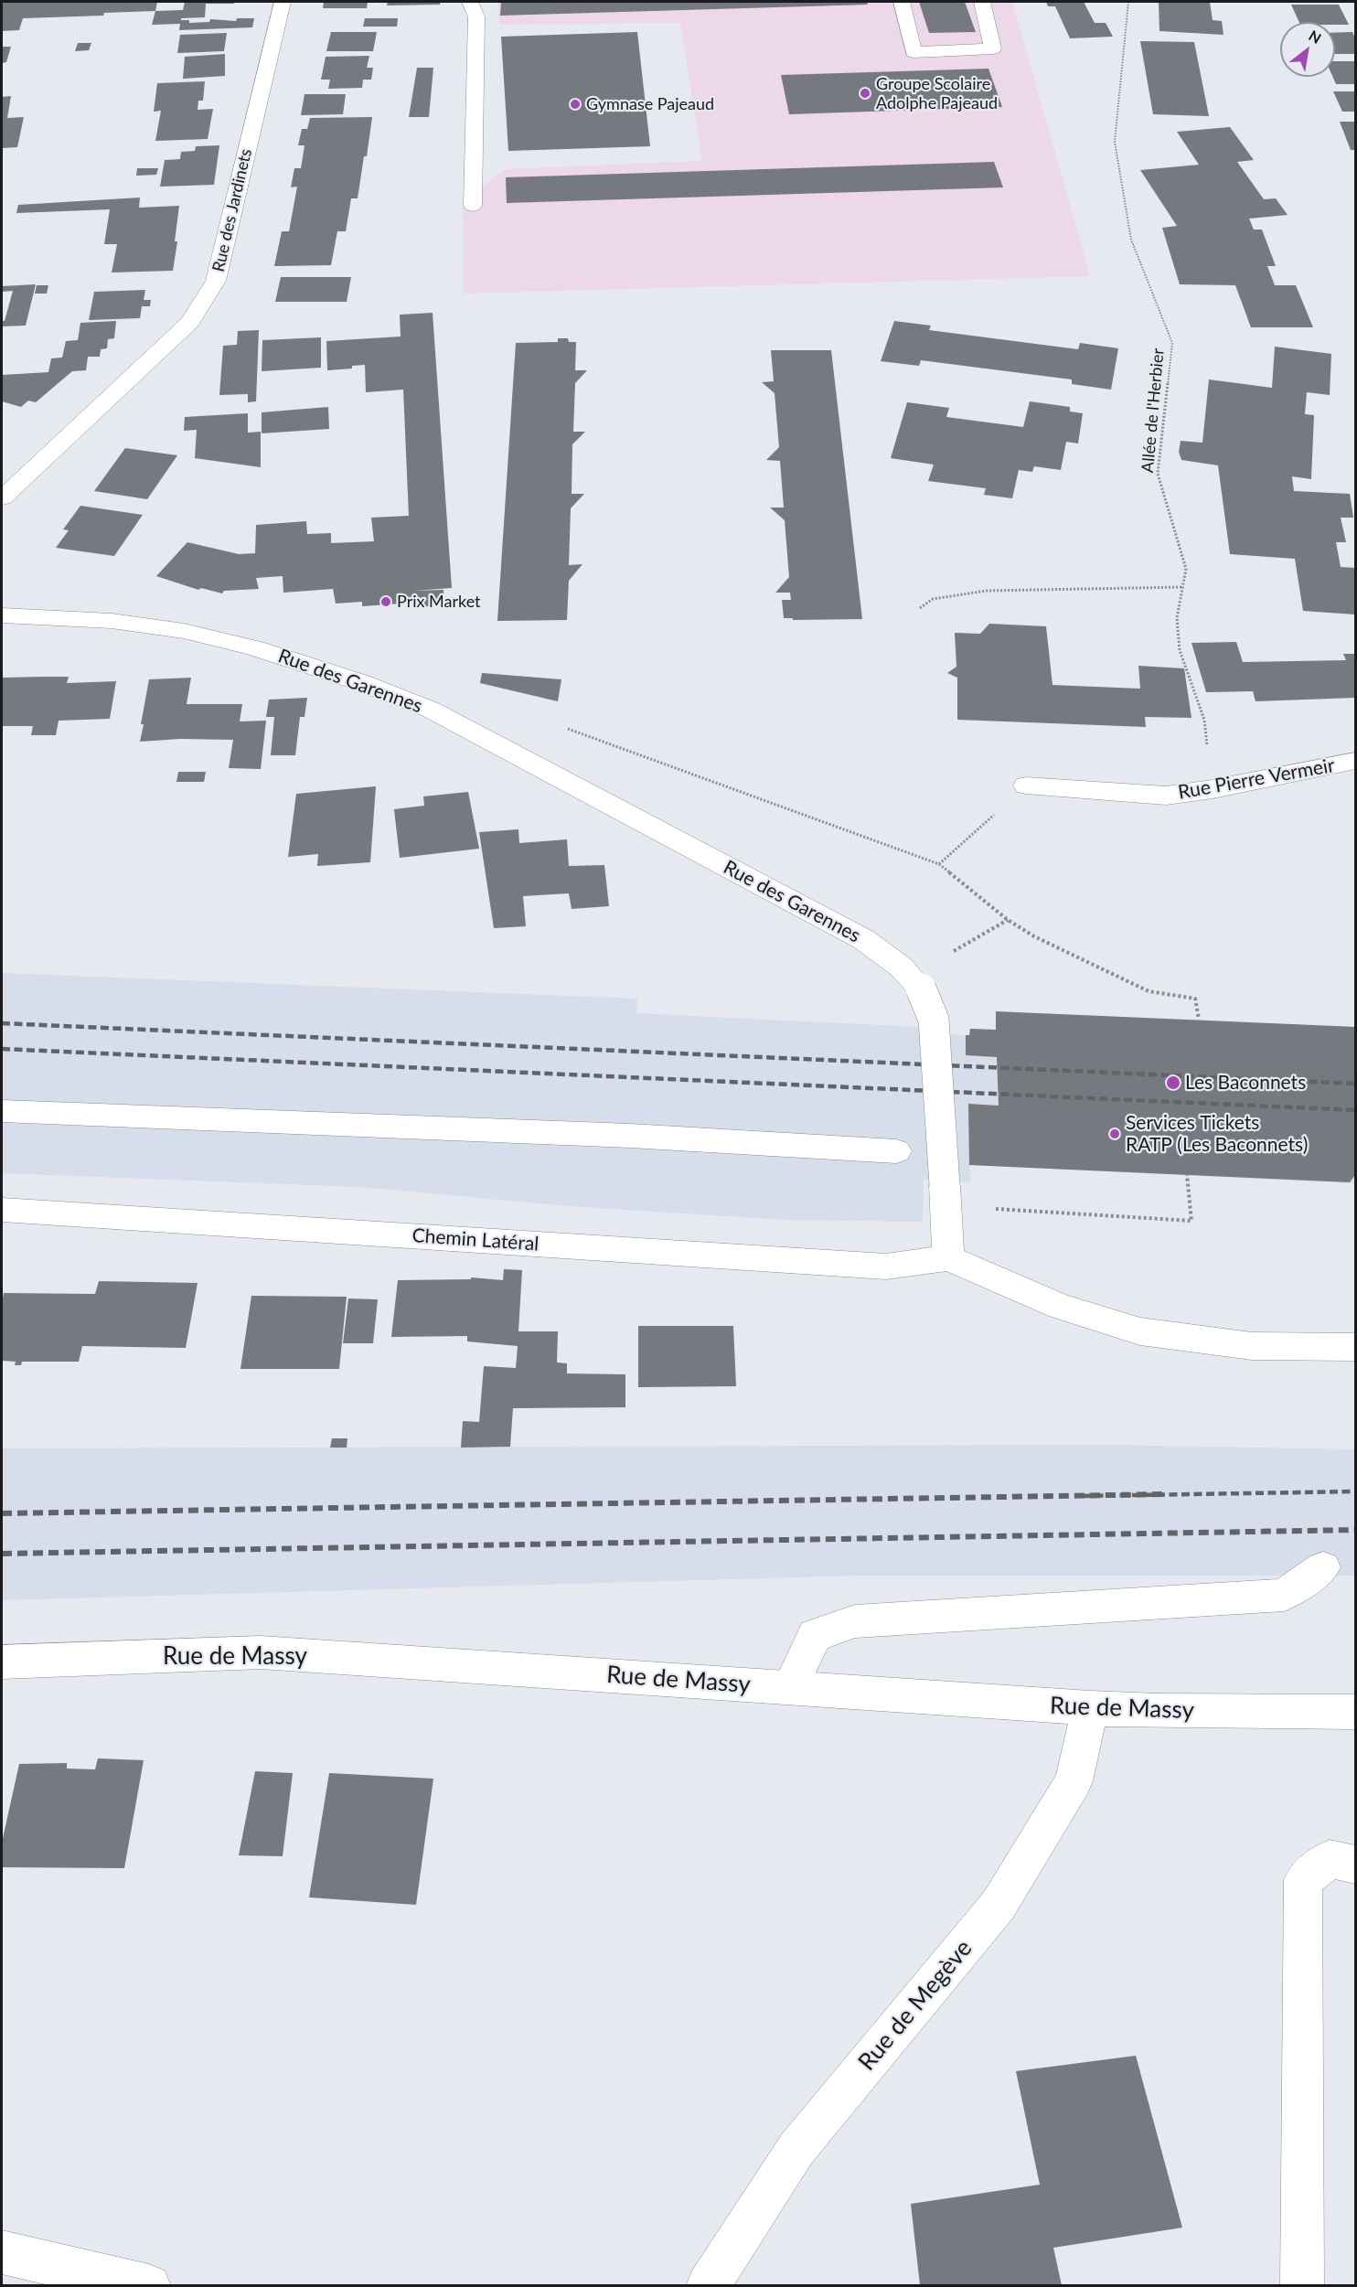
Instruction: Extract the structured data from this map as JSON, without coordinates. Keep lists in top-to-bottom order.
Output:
{
  "streets": {
    "street": [
      "Rue des Jardinets",
      "Rue des Garennes",
      "Rue Pierre Vermeir",
      "Chemin Latéral",
      "Rue de Massy",
      "Rue de Megève"
    ],
    "path": ["Allée de l'Herbier"]
  },
  "crossings": [
    ["Allée de l'Herbier", "Rue Pierre Vermeir"],
    ["Rue des Garennes", "Chemin Latéral"],
    ["Rue de Massy", "Rue de Megève"]
  ],
  "places": [
    "Groupe Scolaire Adolphe Pajeaud",
    "Gymnase Pajeaud",
    "Prix Market",
    "Les Baconnets",
    "Services Tickets RATP (Les Baconnets)"
  ],
  "north": "top right"
}
